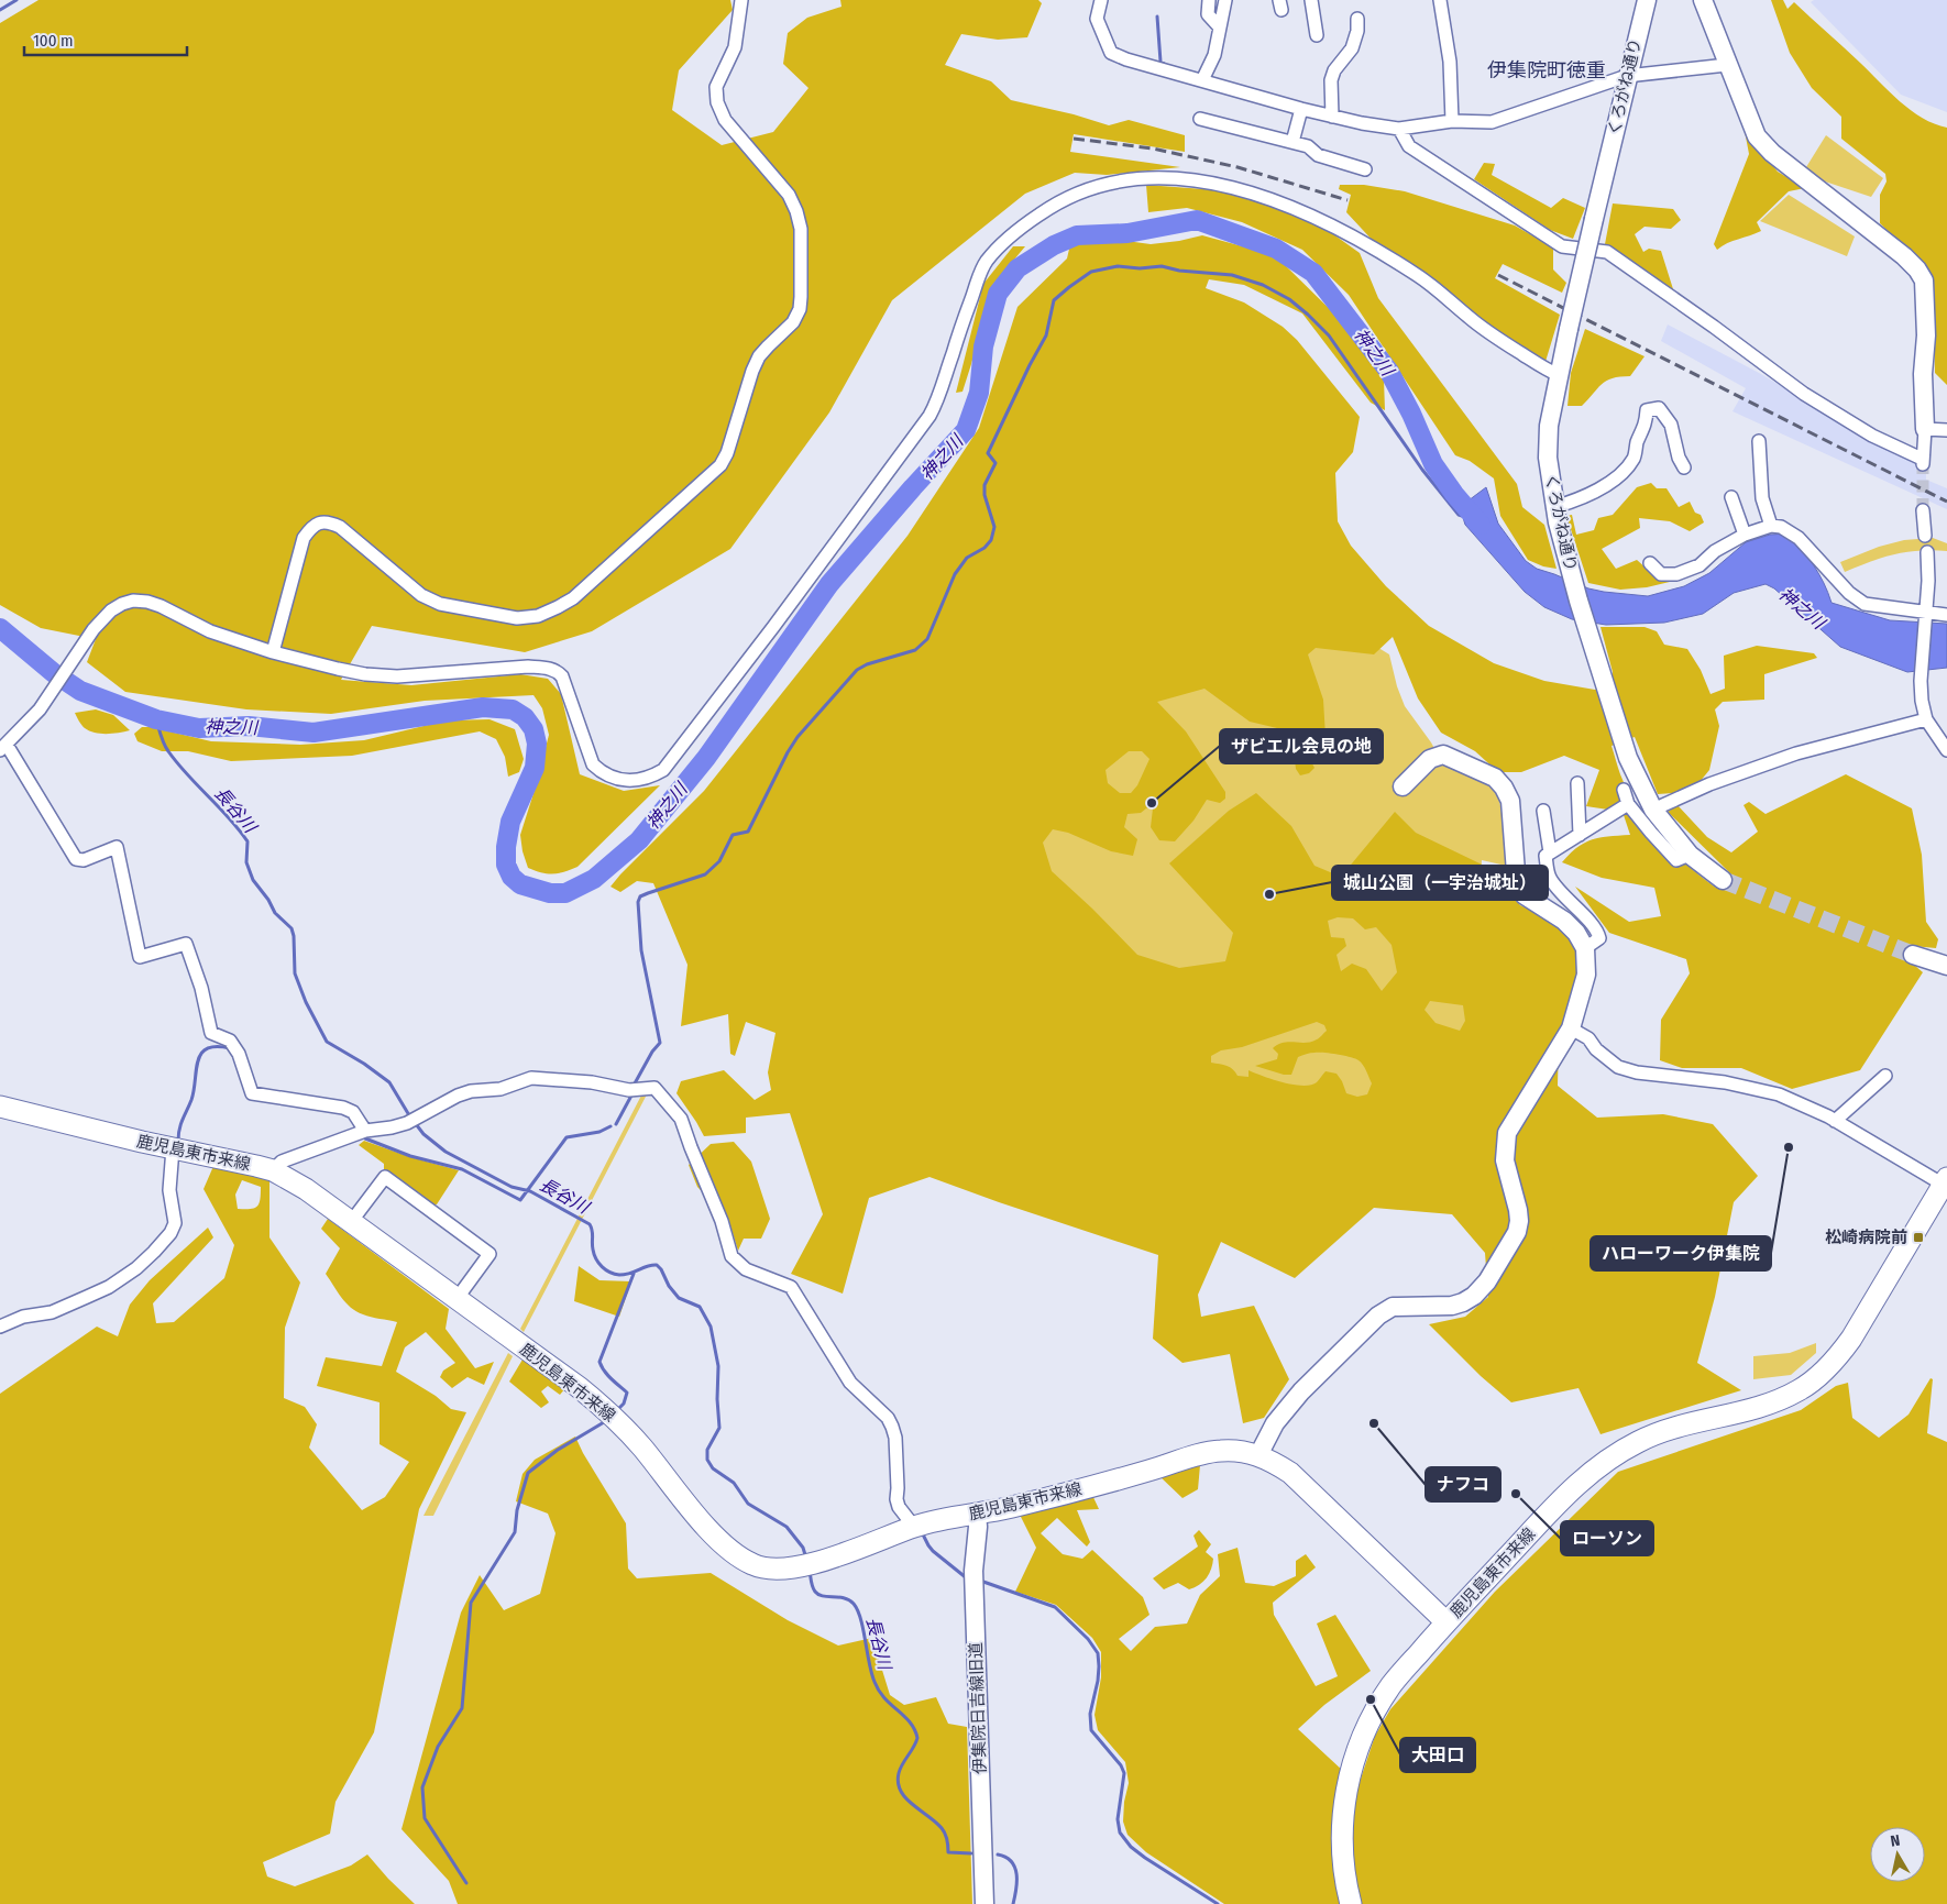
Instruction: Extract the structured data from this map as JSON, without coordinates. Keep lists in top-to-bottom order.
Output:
{
  "streets": {
    "main road": ["鹿児島東市来線"],
    "street": ["くろがね通り", "伊集院日吉線旧道"]
  },
  "crossings": [
    ["鹿児島東市来線", "伊集院日吉線旧道"]
  ],
  "districts": ["伊集院町徳重"],
  "water": ["神之川", "長谷川"],
  "places": {
    "other": [
      "ザビエル会見の地",
      "城山公園（一宇治城址）",
      "ハローワーク伊集院",
      "ナフコ",
      "ローソン",
      "大田口"
    ],
    "transit": ["松崎病院前"]
  },
  "scale_bar": "100 m",
  "north": "top"
}
